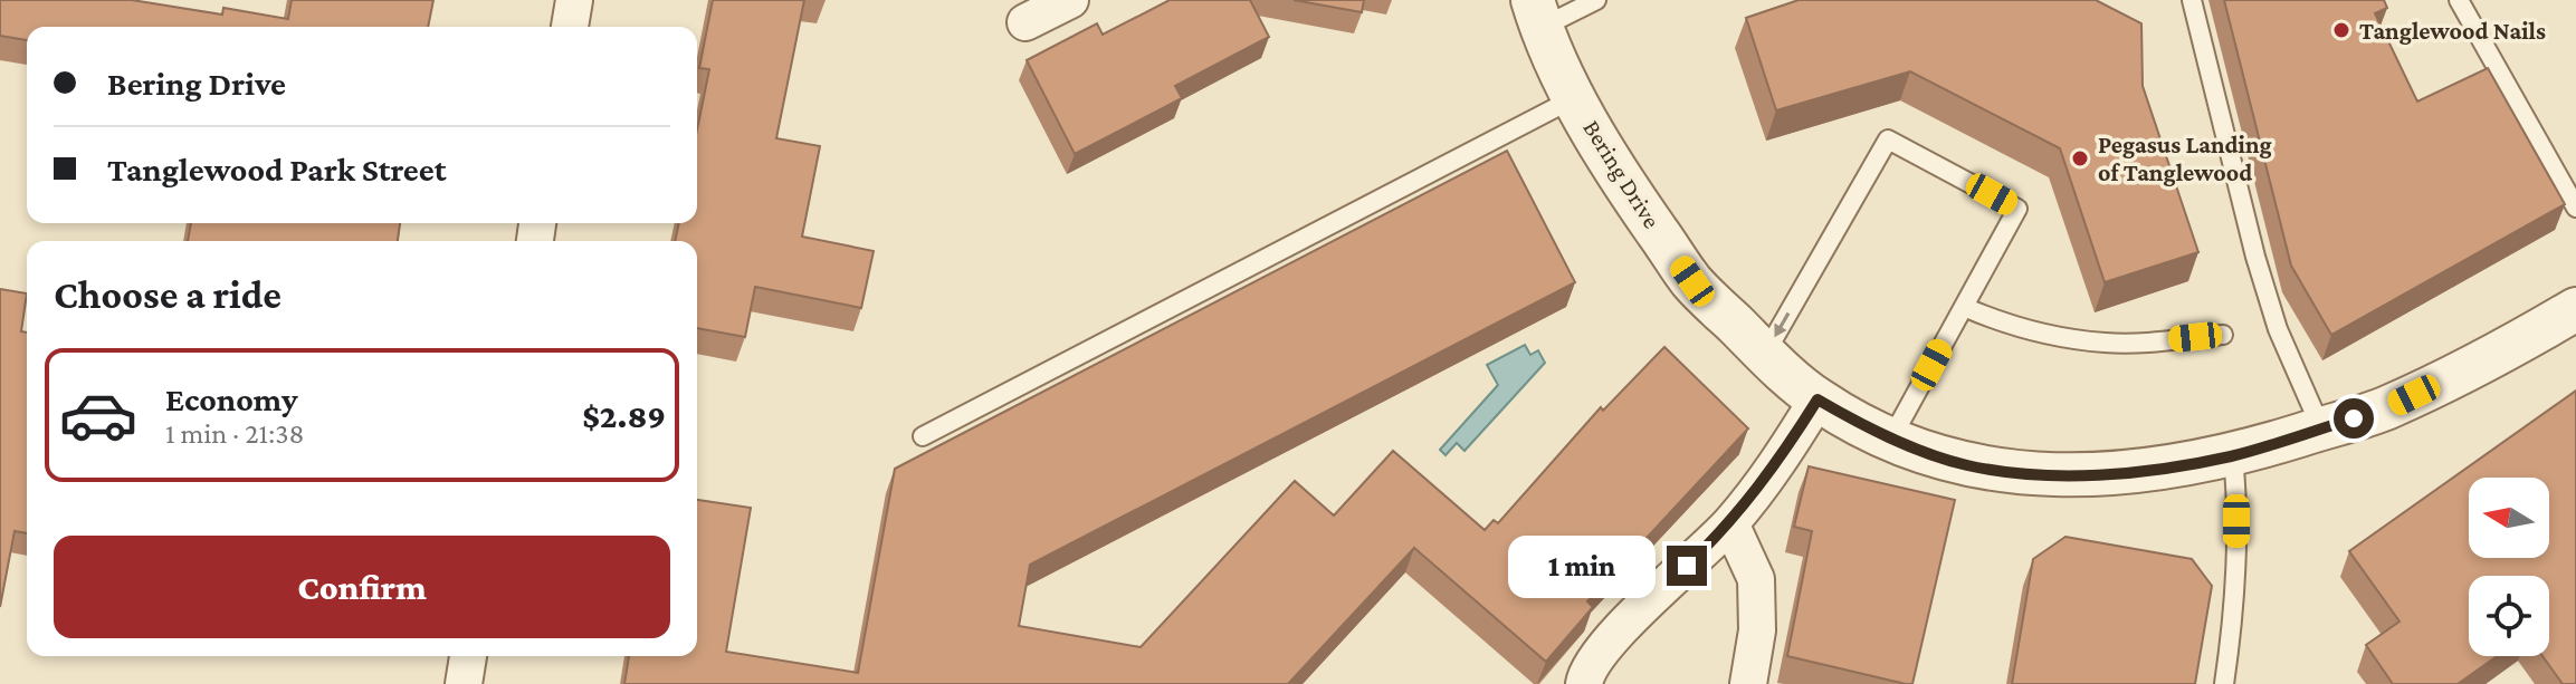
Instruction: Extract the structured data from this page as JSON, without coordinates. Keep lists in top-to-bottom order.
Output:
{
  "streets": {
    "street": ["Bering Drive"]
  },
  "places": ["Tanglewood Nails", "Pegasus Landing of Tanglewood"],
  "north": "left",
  "page": {
    "banner": ["Bering Drive", "Tanglewood Park Street"],
    "heading": "Choose a ride",
    "list": [
      {
        "name": "Economy",
        "note": "1 min · 21:38",
        "value": "$2.89"
      }
    ],
    "buttons": "Confirm",
    "bubble": "1 min"
  }
}
